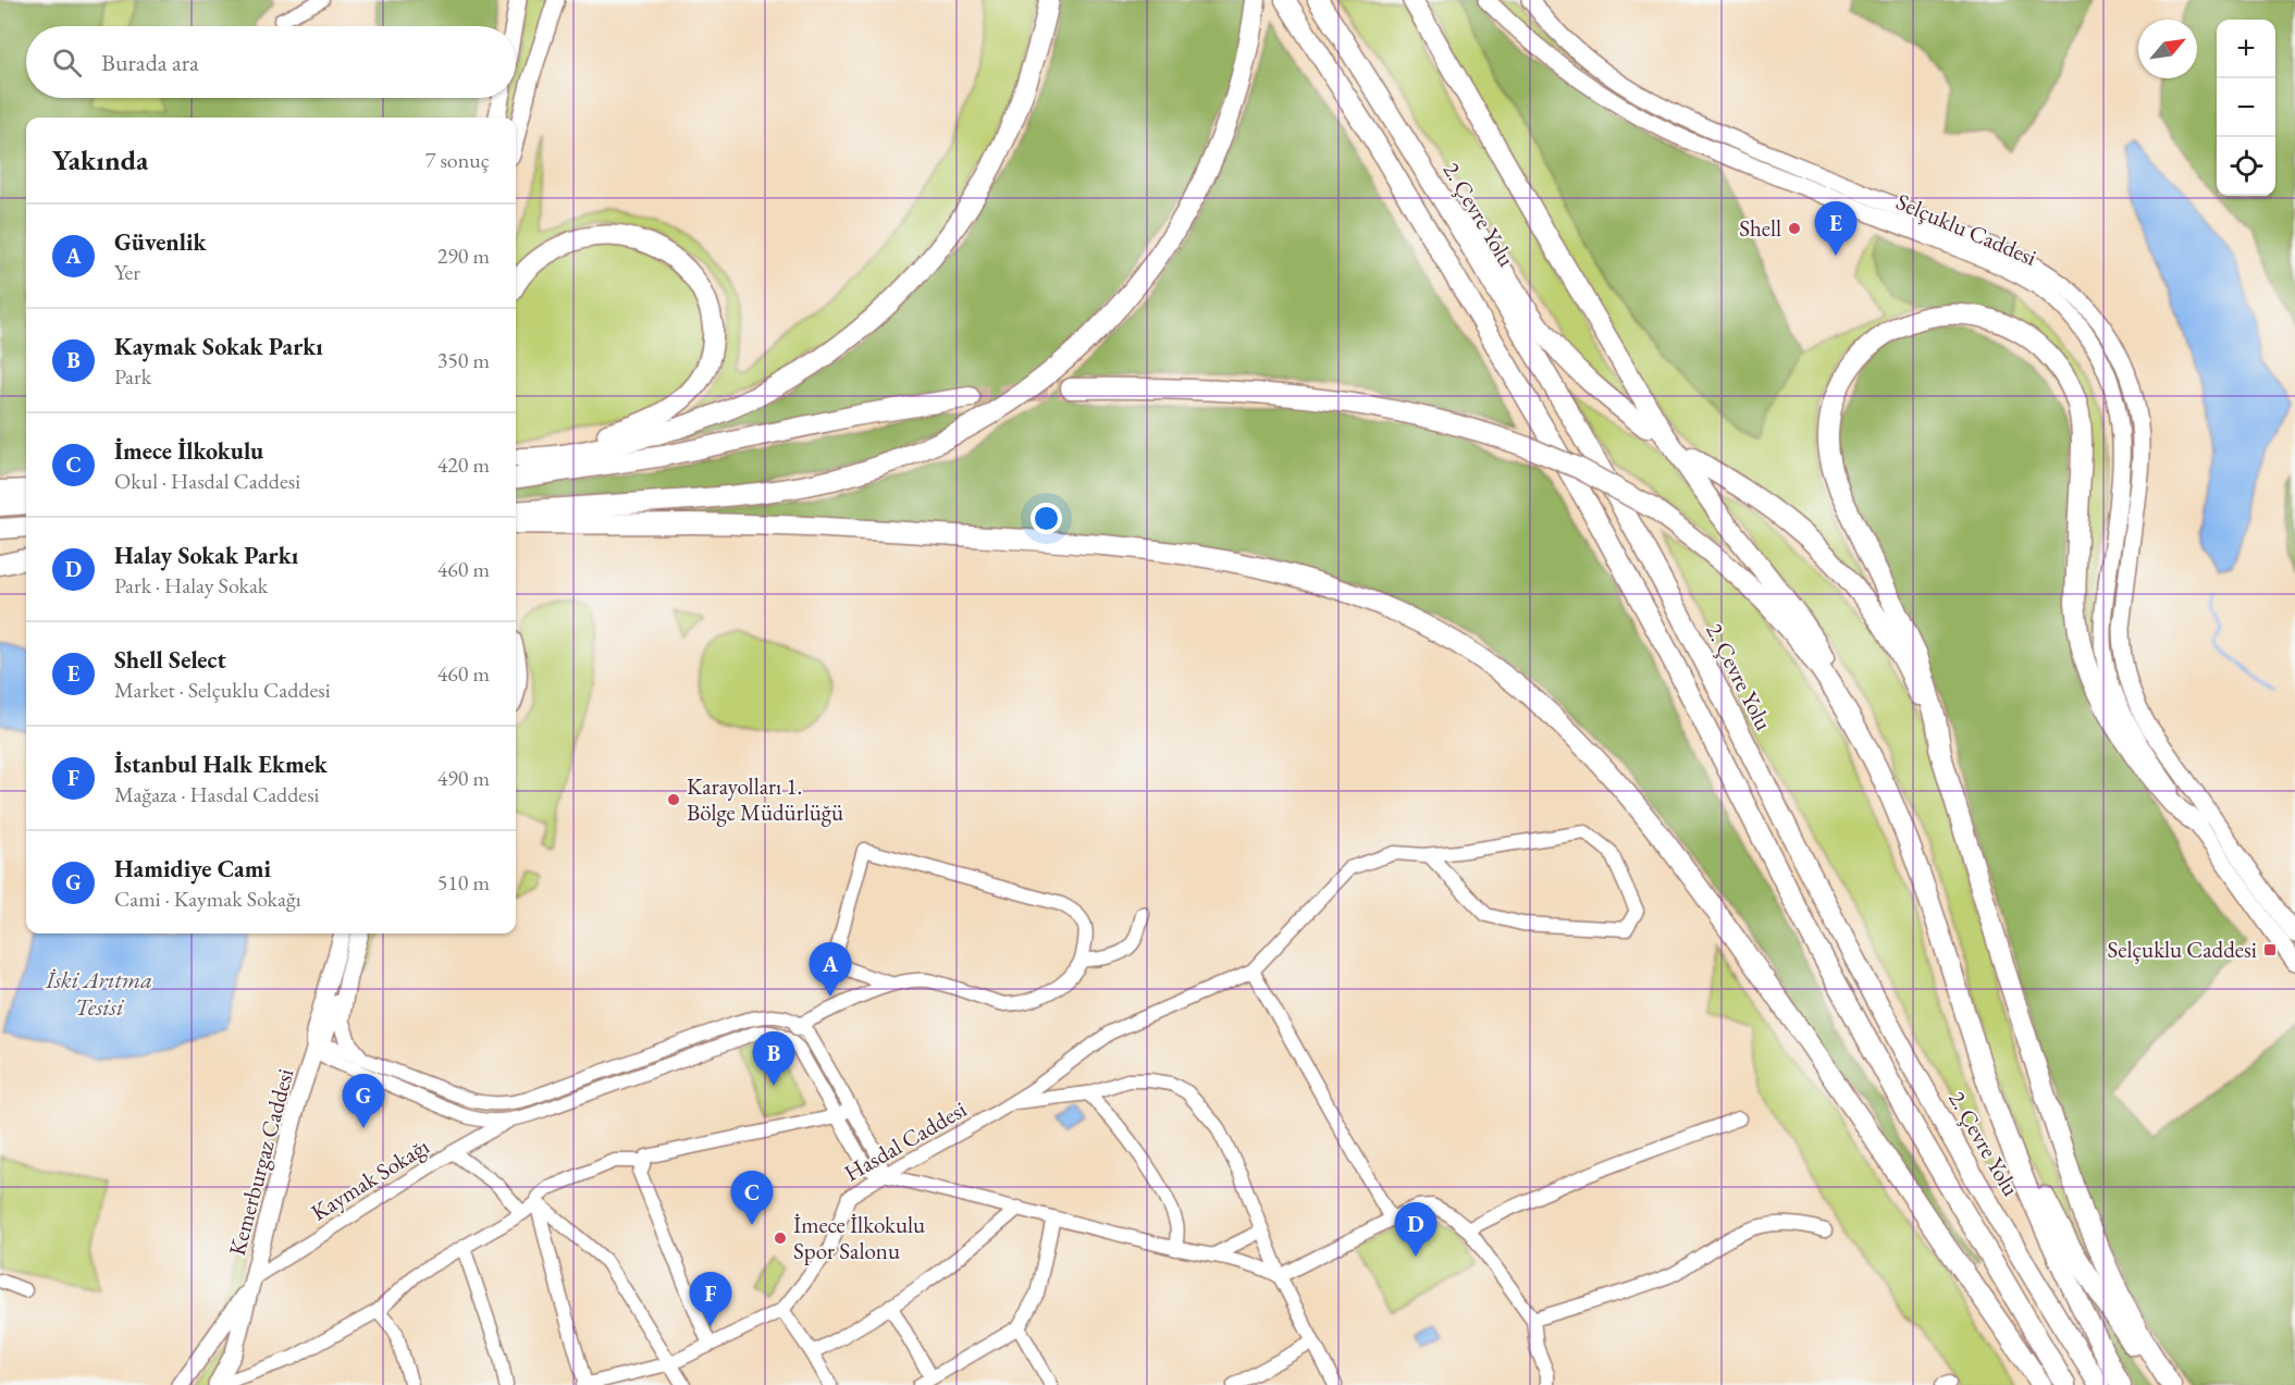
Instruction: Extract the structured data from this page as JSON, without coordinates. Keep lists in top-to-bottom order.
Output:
{
  "streets": {
    "highway": ["2. Çevre Yolu"],
    "main road": ["Selçuklu Caddesi", "Kemerburgaz Caddesi"],
    "street": ["Hasdal Caddesi", "Kaymak Sokağı"]
  },
  "crossings": [
    ["Kemerburgaz Caddesi", "Kaymak Sokağı"]
  ],
  "water": ["İski Arıtma Tesisi"],
  "places": {
    "other": ["Shell", "Karayolları 1. Bölge Müdürlüğü", "İmece İlkokulu Spor Salonu"],
    "transit": ["Selçuklu Caddesi"]
  },
  "north": "top right",
  "page": {
    "map_buttons": ["+", "−"],
    "search": "Burada ara",
    "heading": ["Yakında", "7 sonuç"],
    "pins": [
      "E",
      "A",
      "B",
      "G",
      "C",
      "D",
      "F"
    ],
    "list": [
      {
        "mark": "A",
        "name": "Güvenlik",
        "note": "Yer",
        "value": "290 m"
      },
      {
        "mark": "B",
        "name": "Kaymak Sokak Parkı",
        "note": "Park",
        "value": "350 m"
      },
      {
        "mark": "C",
        "name": "İmece İlkokulu",
        "note": "Okul · Hasdal Caddesi",
        "value": "420 m"
      },
      {
        "mark": "D",
        "name": "Halay Sokak Parkı",
        "note": "Park · Halay Sokak",
        "value": "460 m"
      },
      {
        "mark": "E",
        "name": "Shell Select",
        "note": "Market · Selçuklu Caddesi",
        "value": "460 m"
      },
      {
        "mark": "F",
        "name": "İstanbul Halk Ekmek",
        "note": "Mağaza · Hasdal Caddesi",
        "value": "490 m"
      },
      {
        "mark": "G",
        "name": "Hamidiye Cami",
        "note": "Cami · Kaymak Sokağı",
        "value": "510 m"
      }
    ]
  }
}
